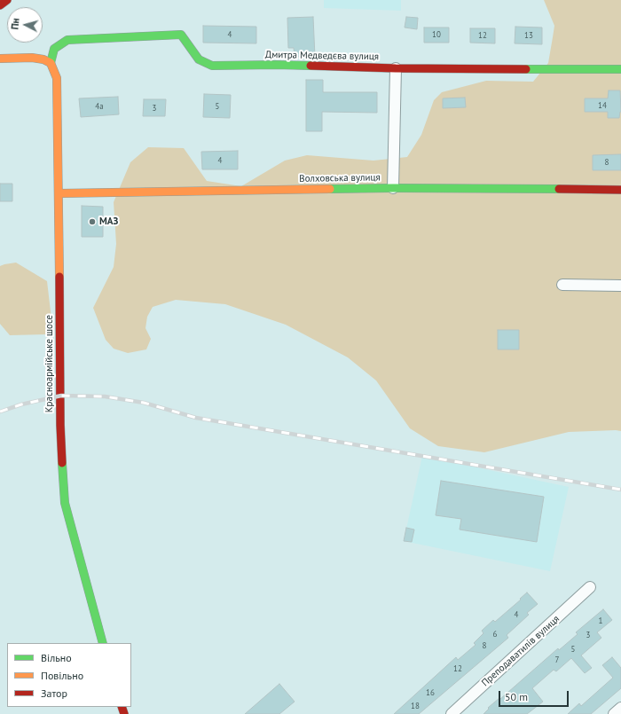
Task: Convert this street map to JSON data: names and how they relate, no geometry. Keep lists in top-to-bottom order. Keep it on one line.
{"streets":{"street":["Дмитра Медведєва вулиця","Волховська вулиця","Красноармійське шосе","Преподаватилів вулиця"]},"crossings":[["Дмитра Медведєва вулиця","Красноармійське шосе"],["Волховська вулиця","Красноармійське шосе"]],"places":["МАЗ"],"house_numbers":["4","10","12","13","14","4а","5","3","4","8","4","1","6","3","8","5","7","12","16","18"],"legend":["Вільно","Повільно","Затор"],"scale_bar":"50 m","north":"left"}
